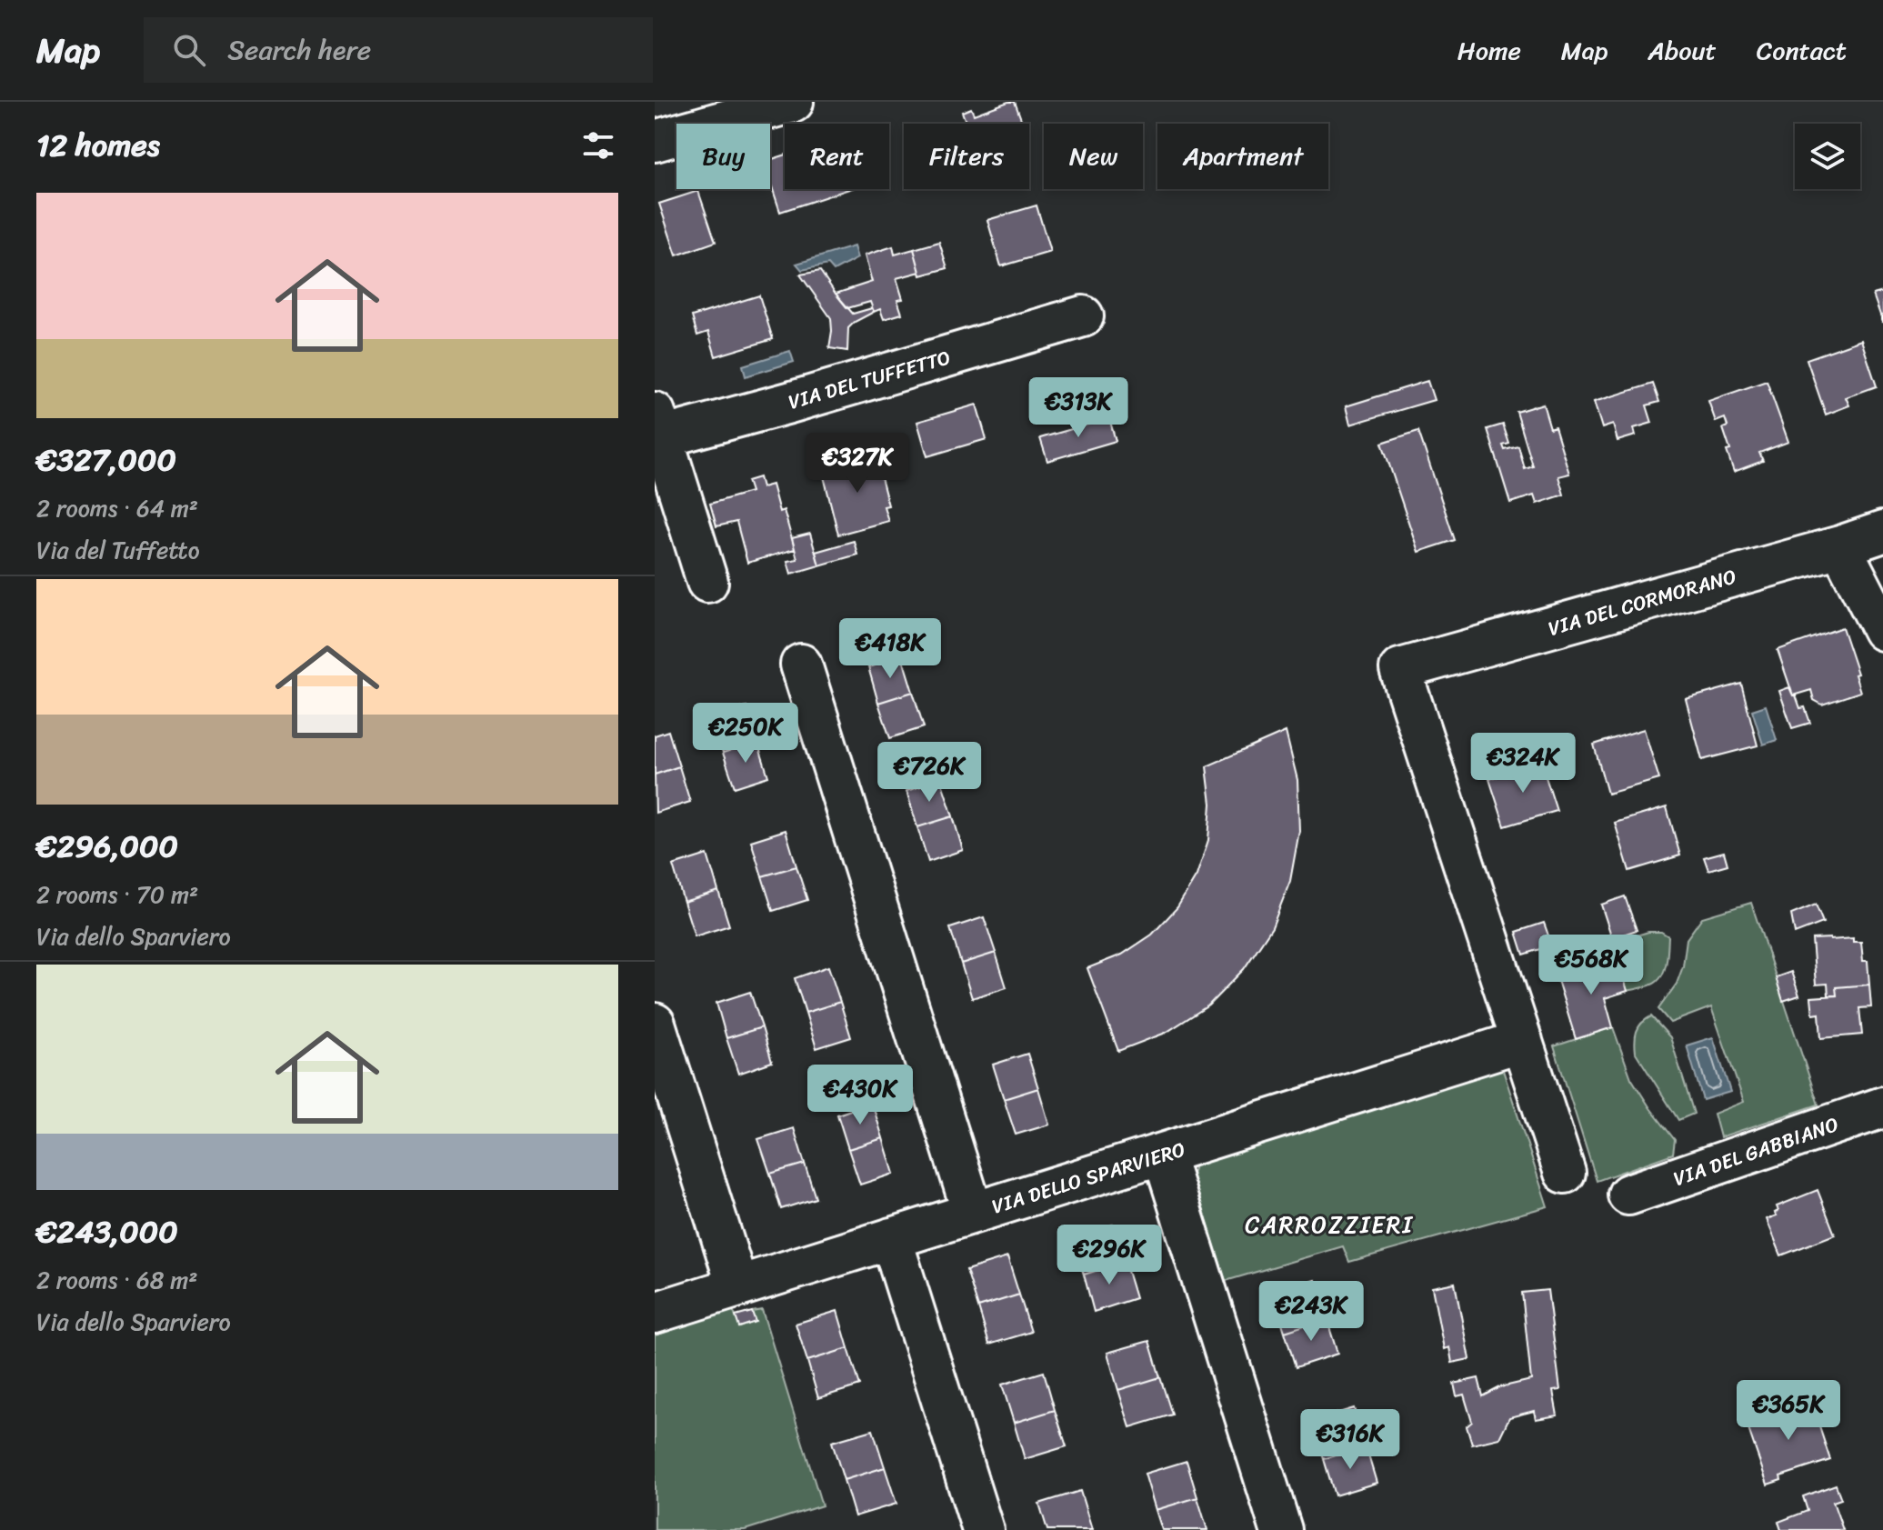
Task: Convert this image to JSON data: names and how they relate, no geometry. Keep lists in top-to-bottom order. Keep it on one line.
{"streets":{"street":["VIA DEL TUFFETTO","VIA DEL CORMORANO","VIA DEL GABBIANO","VIA DELLO SPARVIERO"]},"crossings":[["VIA DEL CORMORANO","VIA DELLO SPARVIERO"]],"districts":["CARROZZIERI"],"page":{"header":"Map","search":"Search here","nav":["Home","Map","About","Contact"],"heading":"12 homes","chip":["Buy","Rent","Filters","New","Apartment"],"list":[{"name":"€327,000","note":"2 rooms · 64 m² · Via del Tuffetto"},{"name":"€296,000","note":"2 rooms · 70 m² · Via dello Sparviero"},{"name":"€243,000","note":"2 rooms · 68 m² · Via dello Sparviero"}],"price":["€313K","€327K","€418K","€250K","€324K","€726K","€568K","€430K","€296K","€243K","€365K","€316K"]}}
